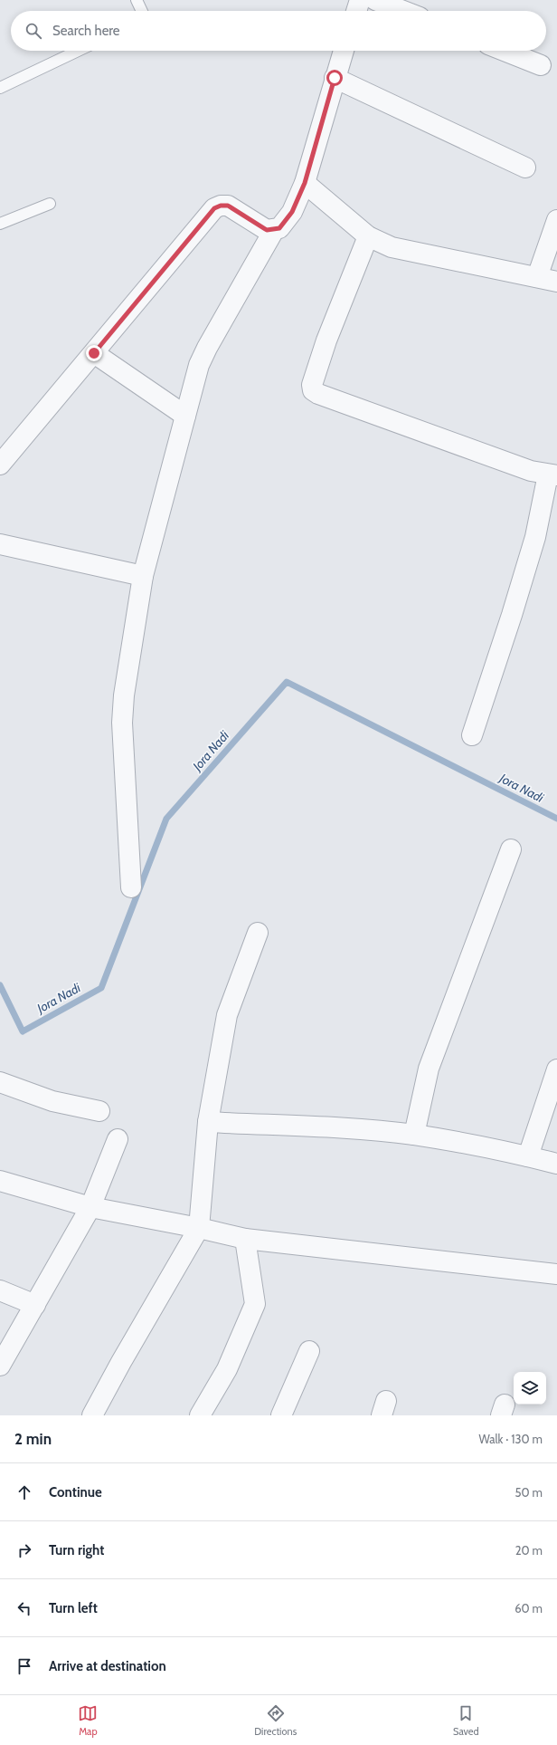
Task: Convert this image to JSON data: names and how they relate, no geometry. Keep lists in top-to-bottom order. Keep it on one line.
{"water":["Jora Nadi"],"page":{"search":"Search here","heading":["2 min","Walk · 130 m"],"list":[["Continue","50 m"],["Turn right","20 m"],["Turn left","60 m"],"Arrive at destination"],"nav":["Map","Directions","Saved"]}}
